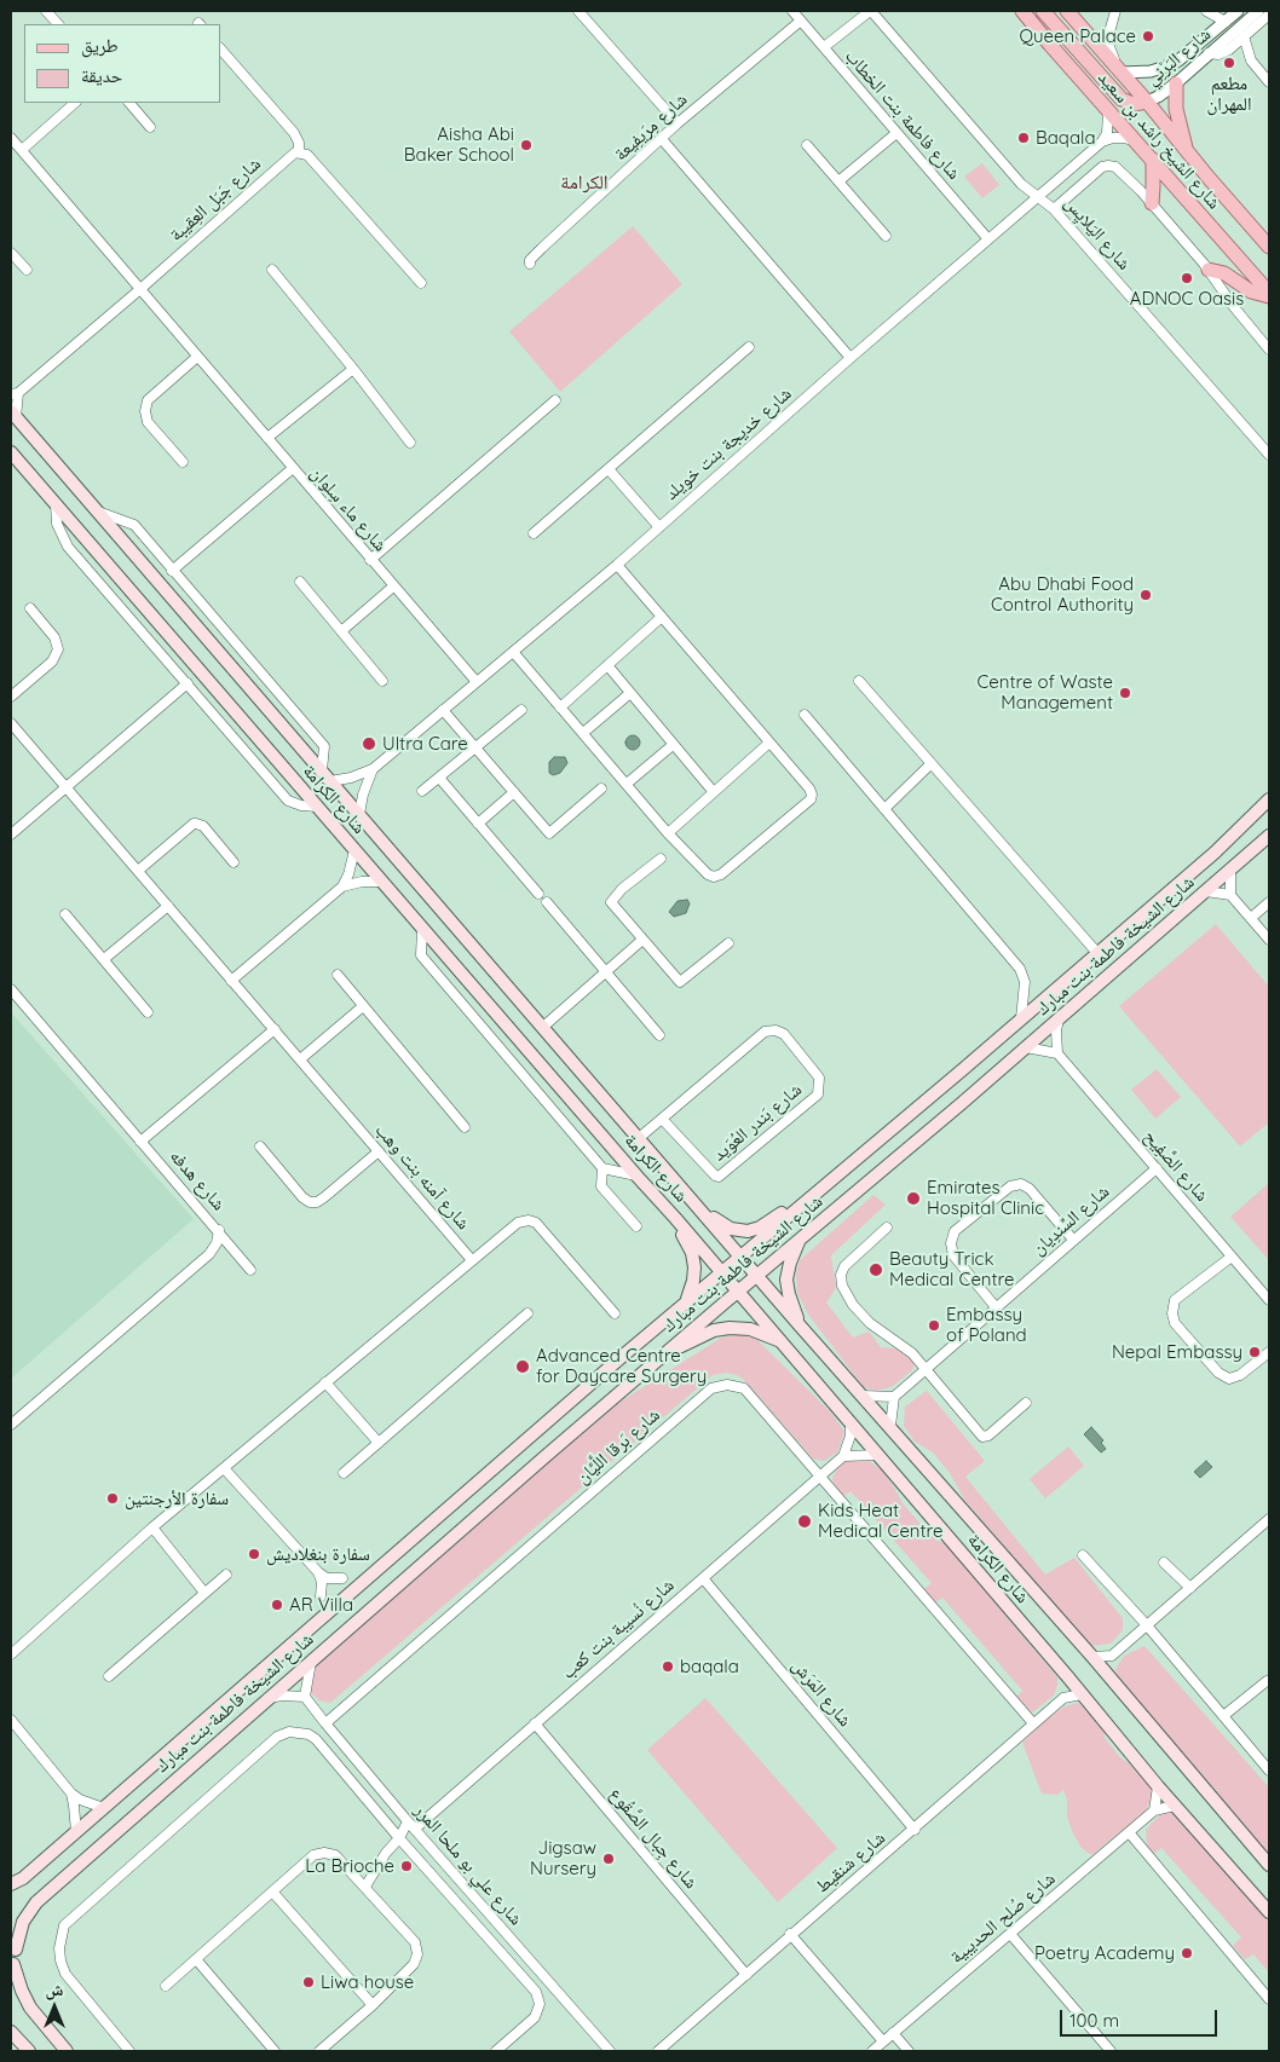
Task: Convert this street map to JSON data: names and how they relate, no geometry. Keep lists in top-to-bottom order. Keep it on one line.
{"streets":{"main road":["شارع الشيخ راشد بن سعيد","شارع الكرامة","شارع الشيخة فاطمة بنت مبارك"],"street":["شارع البَرْنِي","شارع فاطمة بنت الخطاب","شارع مِرَيفِيعة","شارع جَبَل العِقيبة","شارع اليَلايِس","شارع خديجة بنت خويلد","شارع ماء سِلوان","شارع بَندر العُوَيد","شارع الصَّفِيح","شارع آمنه بنت وهب","شارع هدفه","شارع السِّندِيان","شارع بَرقا اللَّيَّان","شارع نُسيبة بنت كعب","شارع المَرَش","شارع جِبال الصَّقُوع","شارع شنقيط","شارع علي بو ملحا المرر","شارع صُلح الحديبية"]},"crossings":[["شارع البَرْنِي","شارع الشيخ راشد بن سعيد"],["شارع فاطمة بنت الخطاب","شارع مِرَيفِيعة"],["شارع فاطمة بنت الخطاب","شارع خديجة بنت خويلد"],["شارع جَبَل العِقيبة","شارع ماء سِلوان"],["شارع جَبَل العِقيبة","شارع الكرامة"],["شارع اليَلايِس","شارع خديجة بنت خويلد"],["شارع خديجة بنت خويلد","شارع ماء سِلوان"],["شارع خديجة بنت خويلد","شارع الكرامة"],["شارع الكرامة","شارع الشيخة فاطمة بنت مبارك"],["شارع الكرامة","شارع بَندر العُوَيد"],["شارع الكرامة","شارع شنقيط"],["شارع الكرامة","شارع صُلح الحديبية"],["شارع الصَّفِيح","شارع السِّندِيان"],["شارع بَرقا اللَّيَّان","شارع نُسيبة بنت كعب"],["شارع بَرقا اللَّيَّان","شارع شنقيط"],["شارع بَرقا اللَّيَّان","شارع علي بو ملحا المرر"],["شارع نُسيبة بنت كعب","شارع المَرَش"],["شارع نُسيبة بنت كعب","شارع جِبال الصَّقُوع"],["شارع نُسيبة بنت كعب","شارع علي بو ملحا المرر"],["شارع المَرَش","شارع شنقيط"],["شارع جِبال الصَّقُوع","شارع شنقيط"]],"districts":["الكرامة"],"places":["Queen Palace","مطعم المهران","Baqala","Aisha Abi Baker School","ADNOC Oasis","Abu Dhabi Food Control Authority","Centre of Waste Management","Ultra Care","Emirates Hospital Clinic","Beauty Trick Medical Centre","Embassy of Poland","Nepal Embassy","Advanced Centre for Daycare Surgery","سفارة الأرجنتين","Kids Heat Medical Centre","سفارة بنغلاديش","AR Villa","baqala","Jigsaw Nursery","La Brioche","Poetry Academy","Liwa house"],"legend":["طريق","حديقة"],"scale_bar":"100 m","north":"top"}
